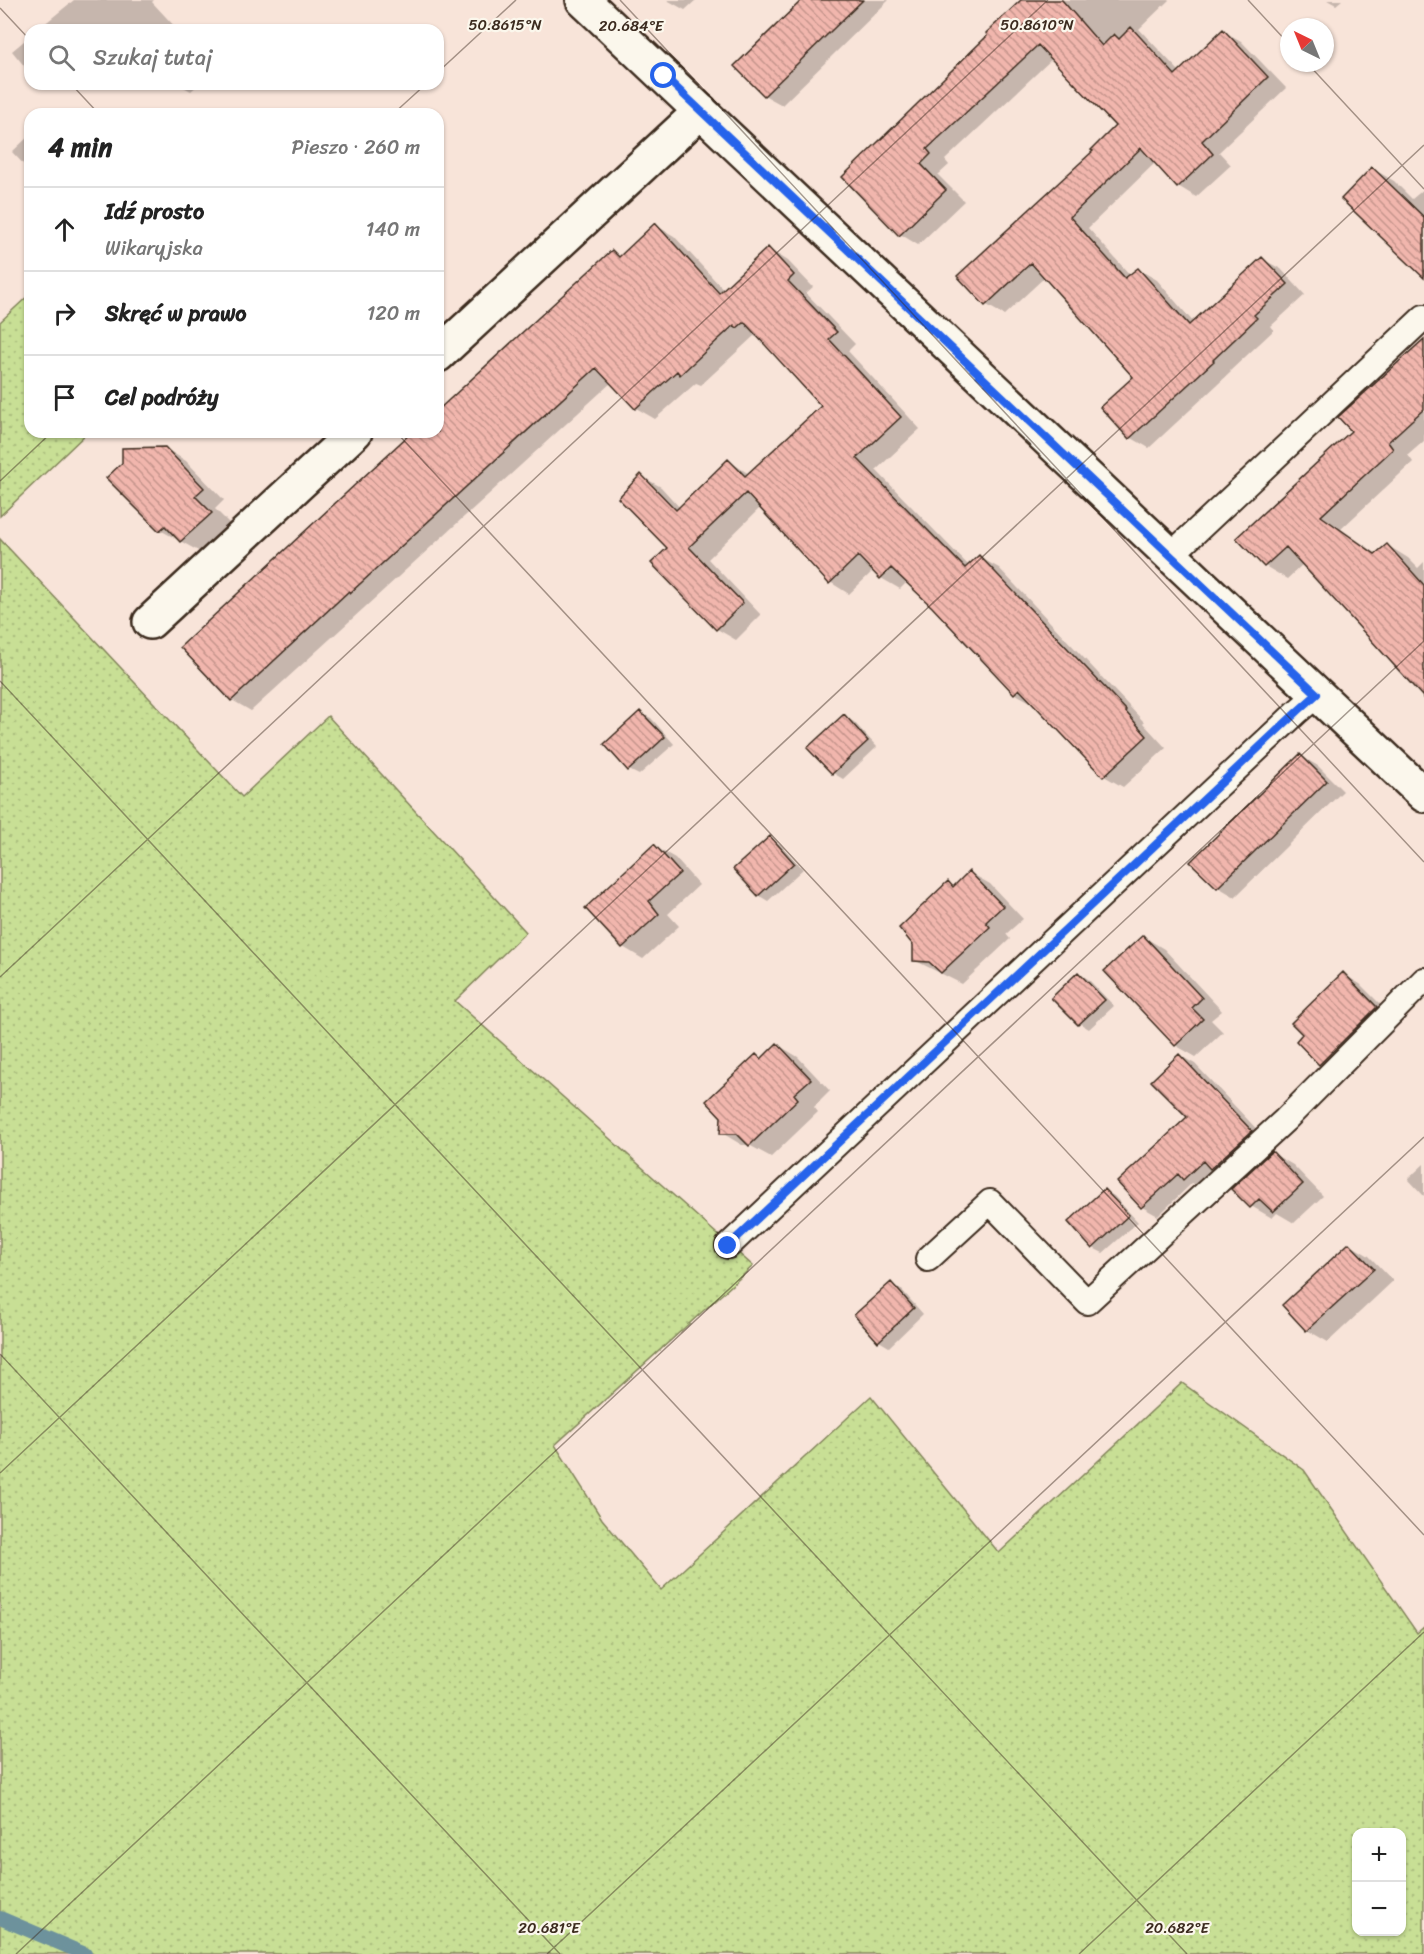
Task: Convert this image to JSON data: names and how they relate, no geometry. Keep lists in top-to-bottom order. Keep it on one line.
{"north":"top left","page":{"search":"Szukaj tutaj","heading":["4 min","Pieszo · 260 m"],"list":[["Idź prosto","Wikaryjska","140 m"],["Skręć w prawo","120 m"],"Cel podróży"],"map_buttons":["+","−"]},"coordinates":["50.8615°N","50.8610°N","20.684°E","20.681°E","20.682°E"]}
